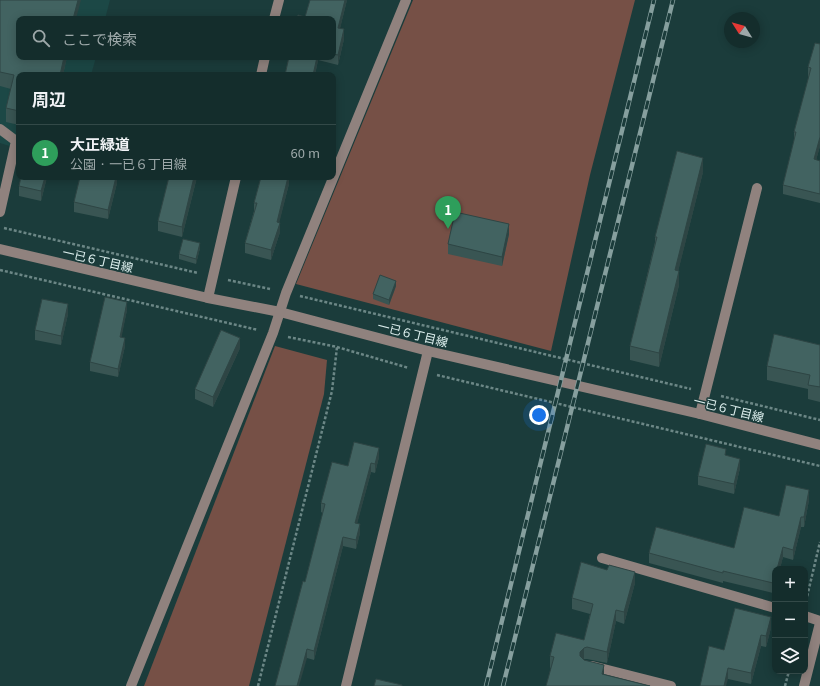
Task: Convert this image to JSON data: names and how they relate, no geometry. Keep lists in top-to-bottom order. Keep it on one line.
{"streets":{"street":["一已６丁目線"]},"north":"top left","page":{"search":"ここで検索","heading":"周辺","list":[{"mark":"1","name":"大正緑道","note":"公園 · 一已６丁目線","value":"60 m"}],"pins":"1","map_buttons":["+","−"]}}
